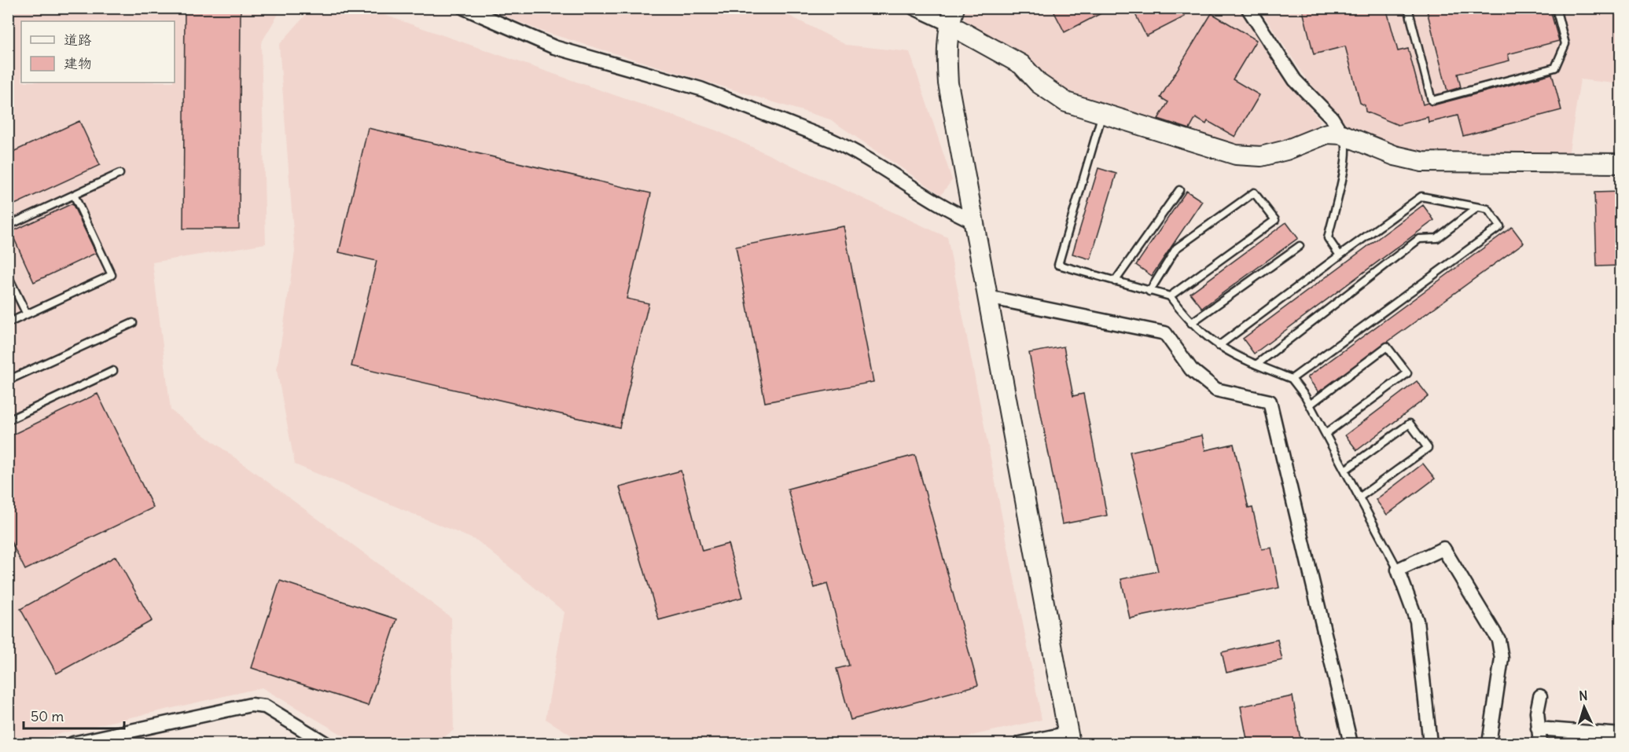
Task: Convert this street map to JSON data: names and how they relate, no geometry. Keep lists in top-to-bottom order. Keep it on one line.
{"legend":["道路","建物"],"scale_bar":"50 m","north":"top"}
